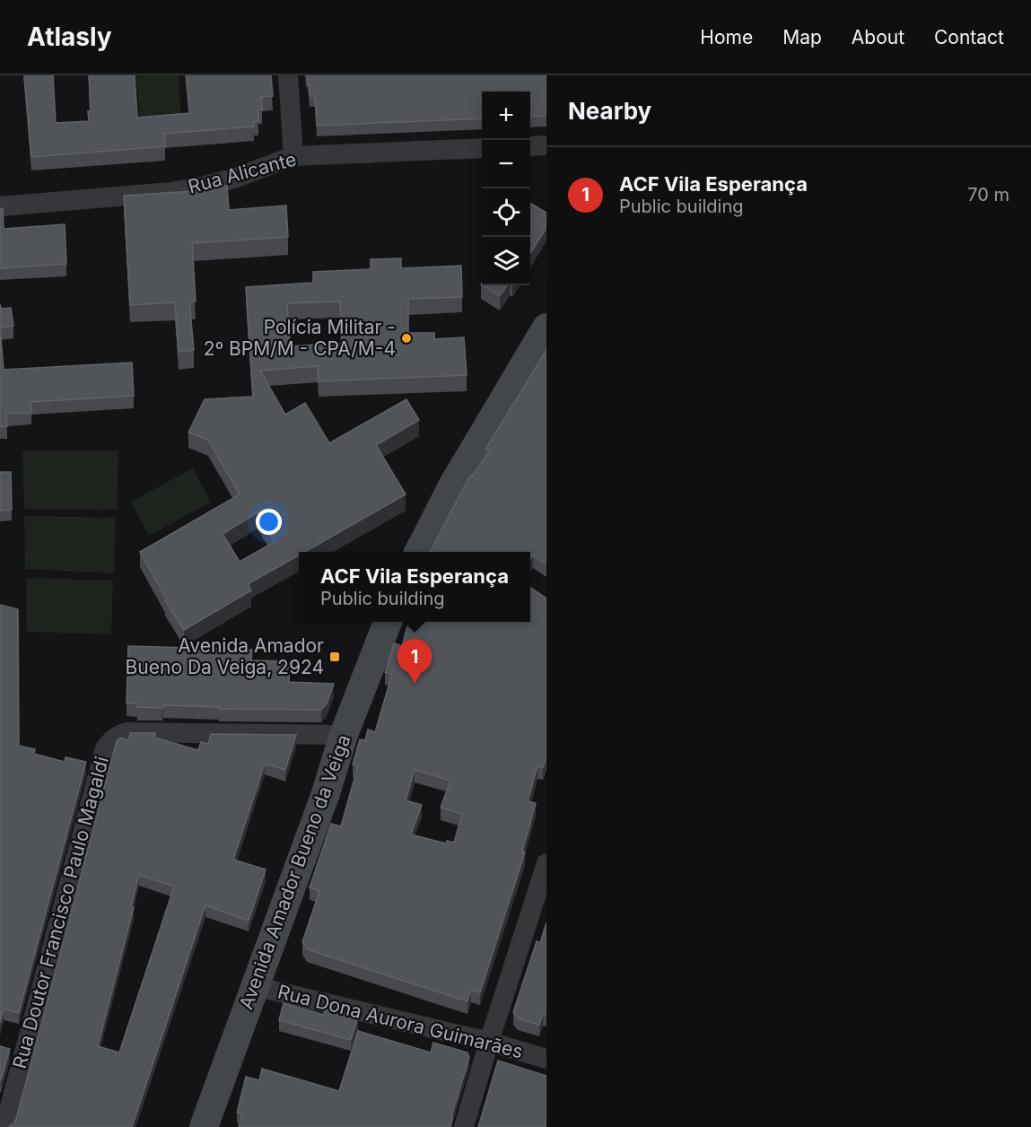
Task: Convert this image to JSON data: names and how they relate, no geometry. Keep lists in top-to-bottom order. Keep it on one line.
{"streets":{"main road":["Avenida Amador Bueno da Veiga"],"street":["Rua Alicante","Rua Doutor Francisco Paulo Magaldi","Rua Dona Aurora Guimarães"]},"crossings":[["Avenida Amador Bueno da Veiga","Rua Doutor Francisco Paulo Magaldi"],["Avenida Amador Bueno da Veiga","Rua Dona Aurora Guimarães"]],"places":{"other":["Polícia Militar - 2º BPM/M - CPA/M-4"],"transit":["Avenida Amador Bueno Da Veiga, 2924"]},"page":{"header":"Atlasly","nav":["Home","Map","About","Contact"],"heading":"Nearby","map_buttons":["+","−"],"list":[{"mark":"1","name":"ACF Vila Esperança","note":"Public building","value":"70 m"}],"popup":["ACF Vila Esperança","Public building"],"pins":"1"}}
